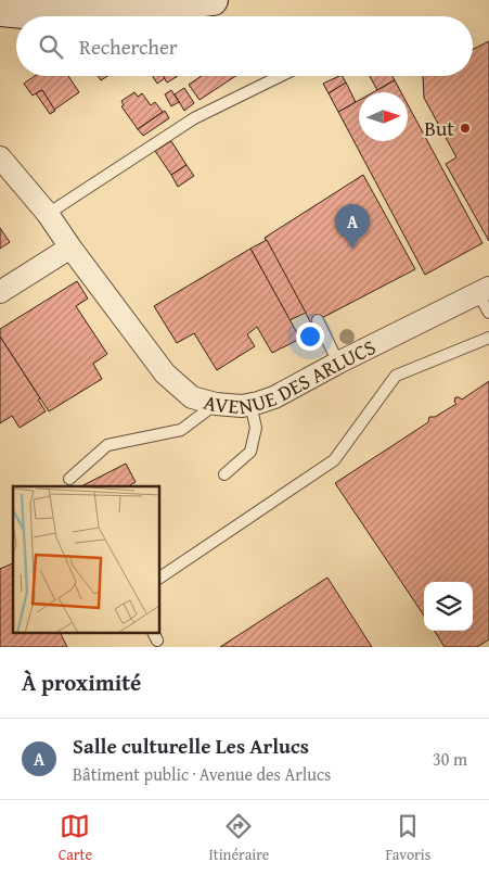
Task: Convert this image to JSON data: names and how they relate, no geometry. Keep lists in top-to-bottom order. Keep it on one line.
{"streets":{"street":["AVENUE DES ARLUCS"]},"places":["But"],"north":"right","page":{"search":"Rechercher","pins":"A","heading":"À proximité","list":[{"mark":"A","name":"Salle culturelle Les Arlucs","note":"Bâtiment public · Avenue des Arlucs","value":"30 m"}],"nav":["Carte","Itinéraire","Favoris"]}}
